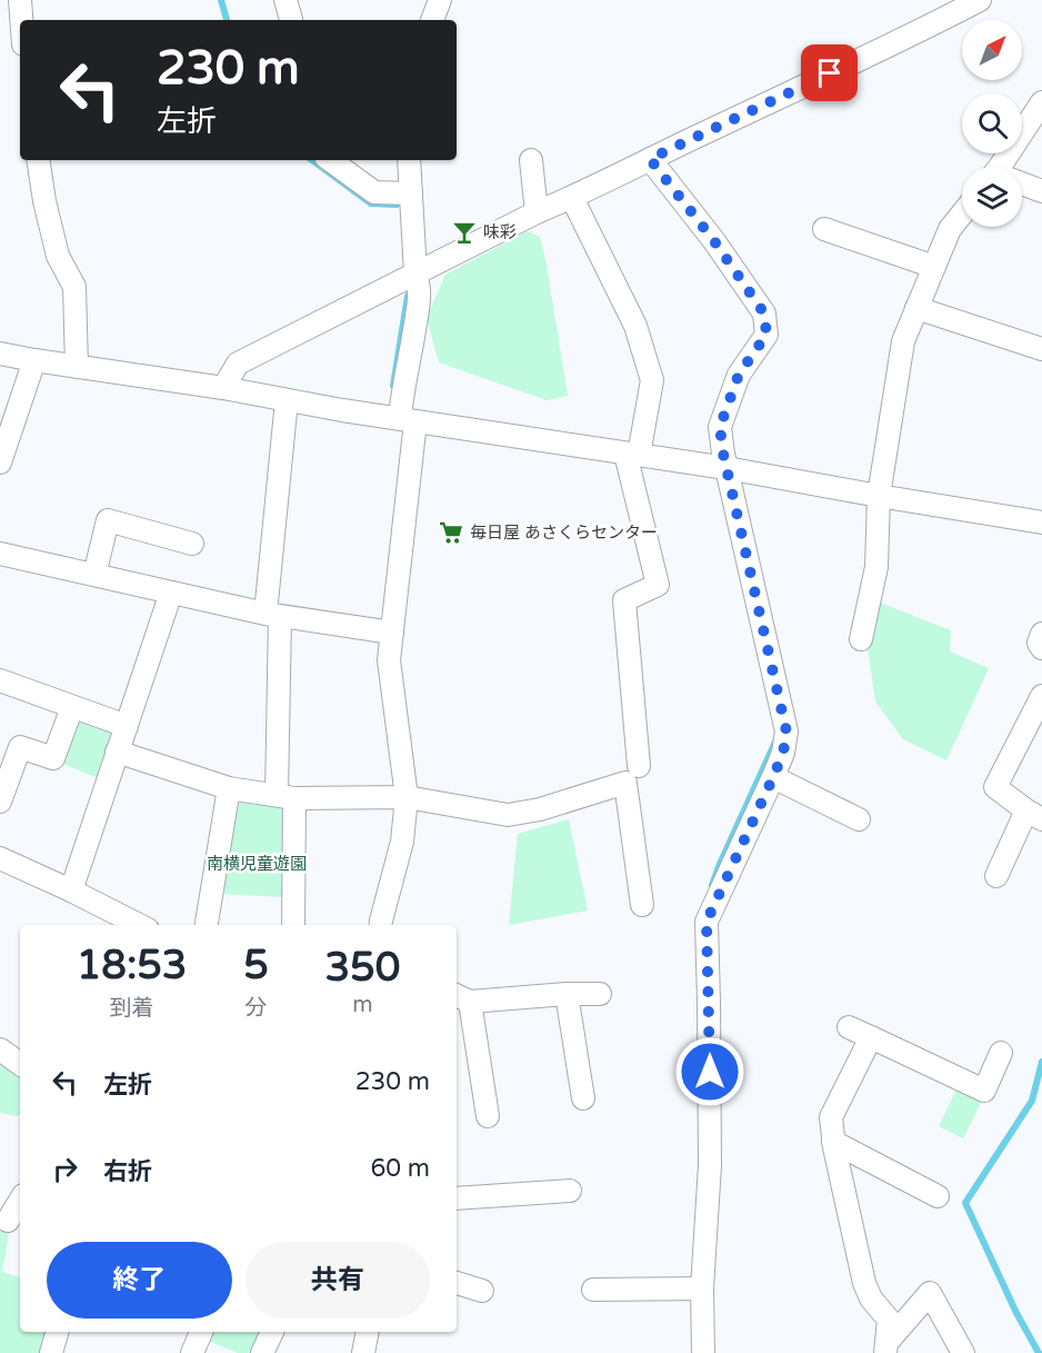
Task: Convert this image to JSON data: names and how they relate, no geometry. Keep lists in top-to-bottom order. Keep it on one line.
{"parks":["南横児童遊園"],"places":{"bar":["味彩"],"supermarket":["毎日屋 あさくらセンター"]},"north":"top right","page":{"turn":["230 m","左折"],"eta":["18:53","到着","5","分","350","m"],"list":[{"name":"左折","value":"230 m"},{"name":"右折","value":"60 m"}],"buttons":["終了","共有"]}}
